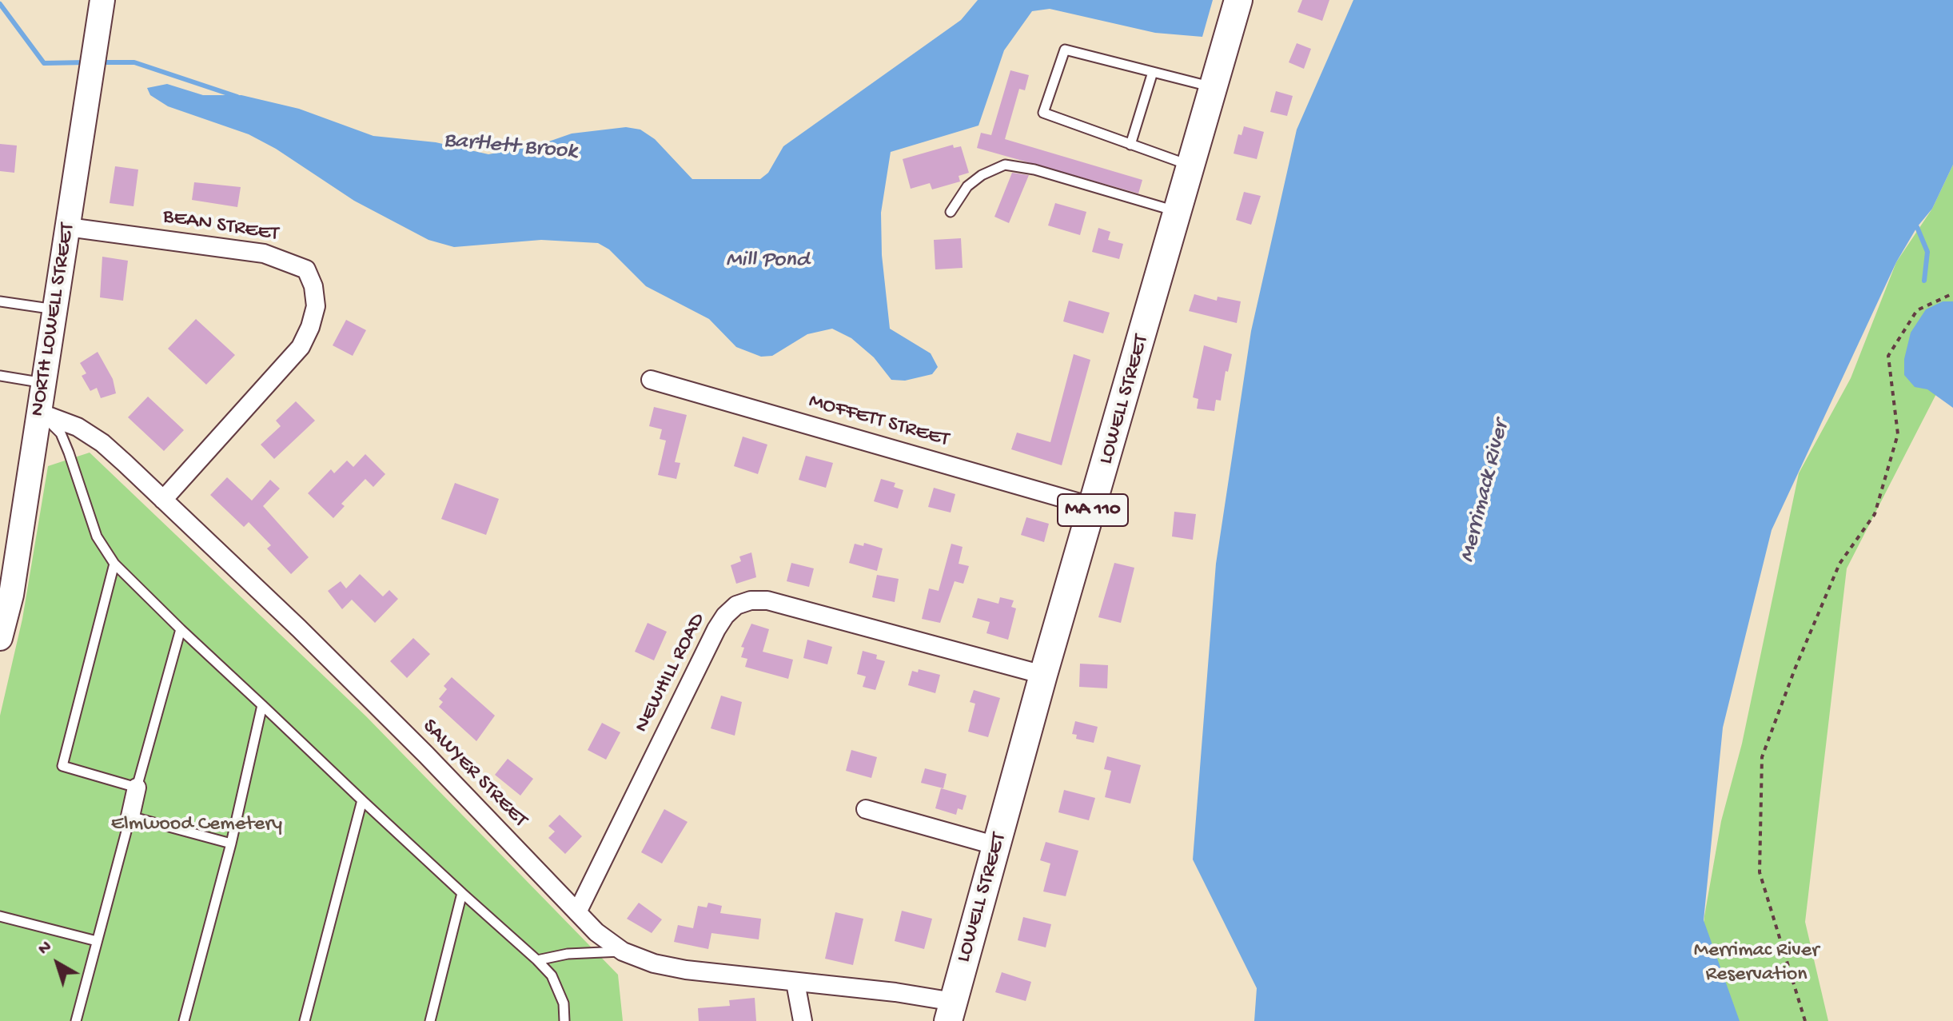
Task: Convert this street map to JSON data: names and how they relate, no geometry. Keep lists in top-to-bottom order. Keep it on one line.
{"streets":{"main road":["NORTH LOWELL STREET","LOWELL STREET","MA 110"],"street":["BEAN STREET","MOFFETT STREET","NEWHILL ROAD","SAWYER STREET"]},"crossings":[["BEAN STREET","NORTH LOWELL STREET"],["BEAN STREET","SAWYER STREET"],["NORTH LOWELL STREET","SAWYER STREET"],["LOWELL STREET","MOFFETT STREET"],["LOWELL STREET","NEWHILL ROAD"],["LOWELL STREET","SAWYER STREET"],["NEWHILL ROAD","SAWYER STREET"]],"water":["Bartlett Brook","Mill Pond","Merrimack River"],"parks":["Elmwood Cemetery","Merrimac River Reservation"],"north":"top left"}
